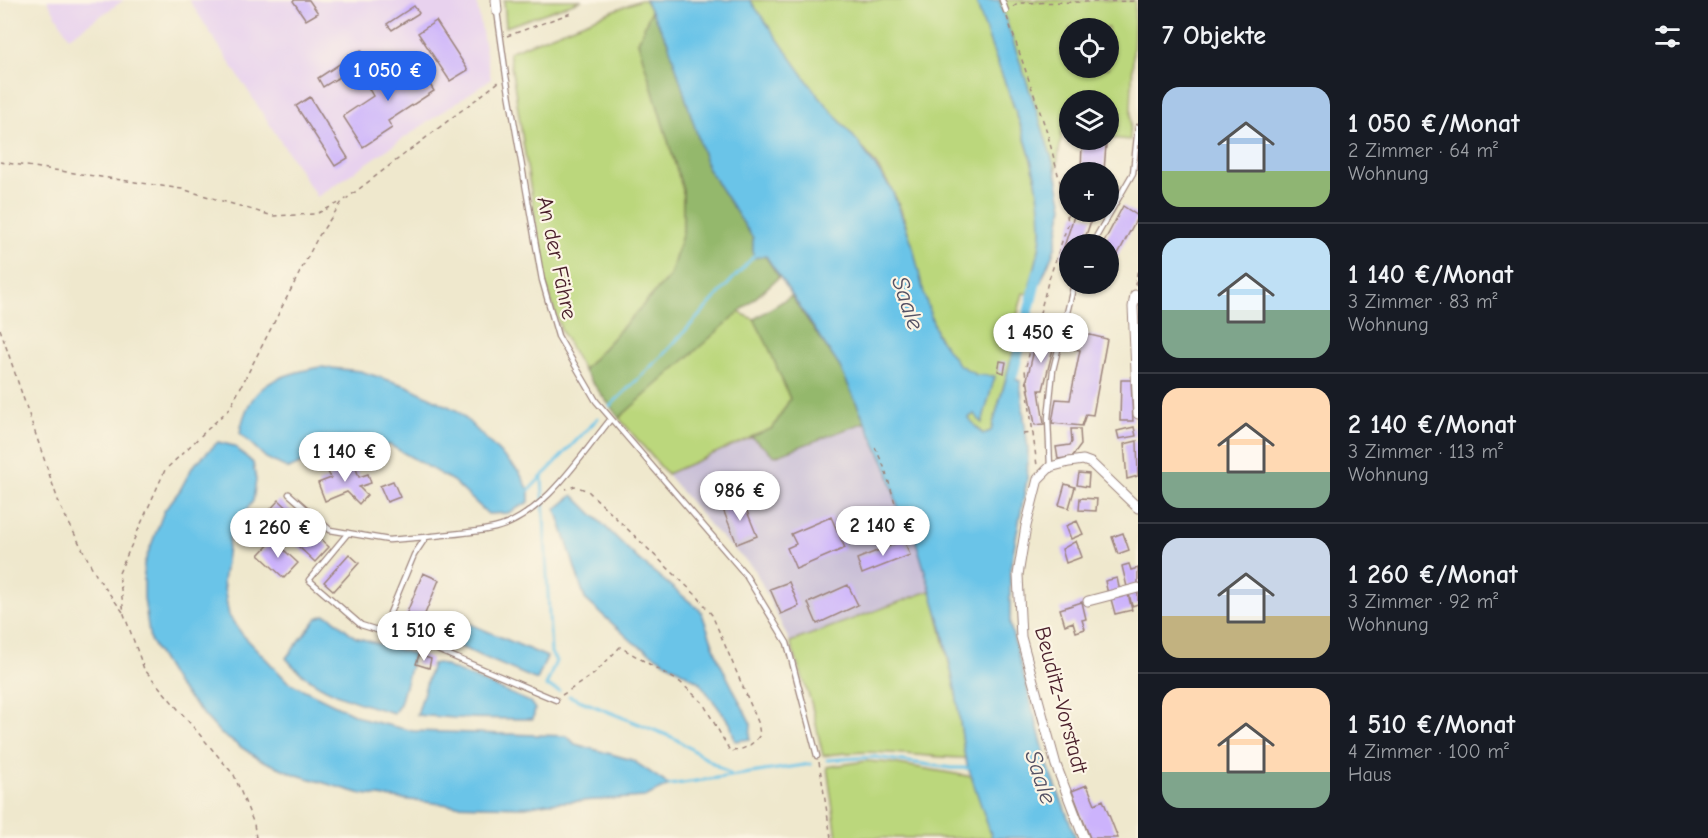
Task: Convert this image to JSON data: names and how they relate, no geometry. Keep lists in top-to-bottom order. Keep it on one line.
{"streets":{"street":["Beuditz-Vorstadt"],"lane":["An der Fähre"]},"water":["Saale"],"page":{"heading":"7 Objekte","map_buttons":["+","−"],"price":["1 050 €","1 450 €","1 140 €","986 €","2 140 €","1 260 €","1 510 €"],"list":[{"name":"1 050 €/Monat","note":"2 Zimmer · 64 m² · Wohnung"},{"name":"1 140 €/Monat","note":"3 Zimmer · 83 m² · Wohnung"},{"name":"2 140 €/Monat","note":"3 Zimmer · 113 m² · Wohnung"},{"name":"1 260 €/Monat","note":"3 Zimmer · 92 m² · Wohnung"},{"name":"1 510 €/Monat","note":"4 Zimmer · 100 m² · Haus"}]}}
